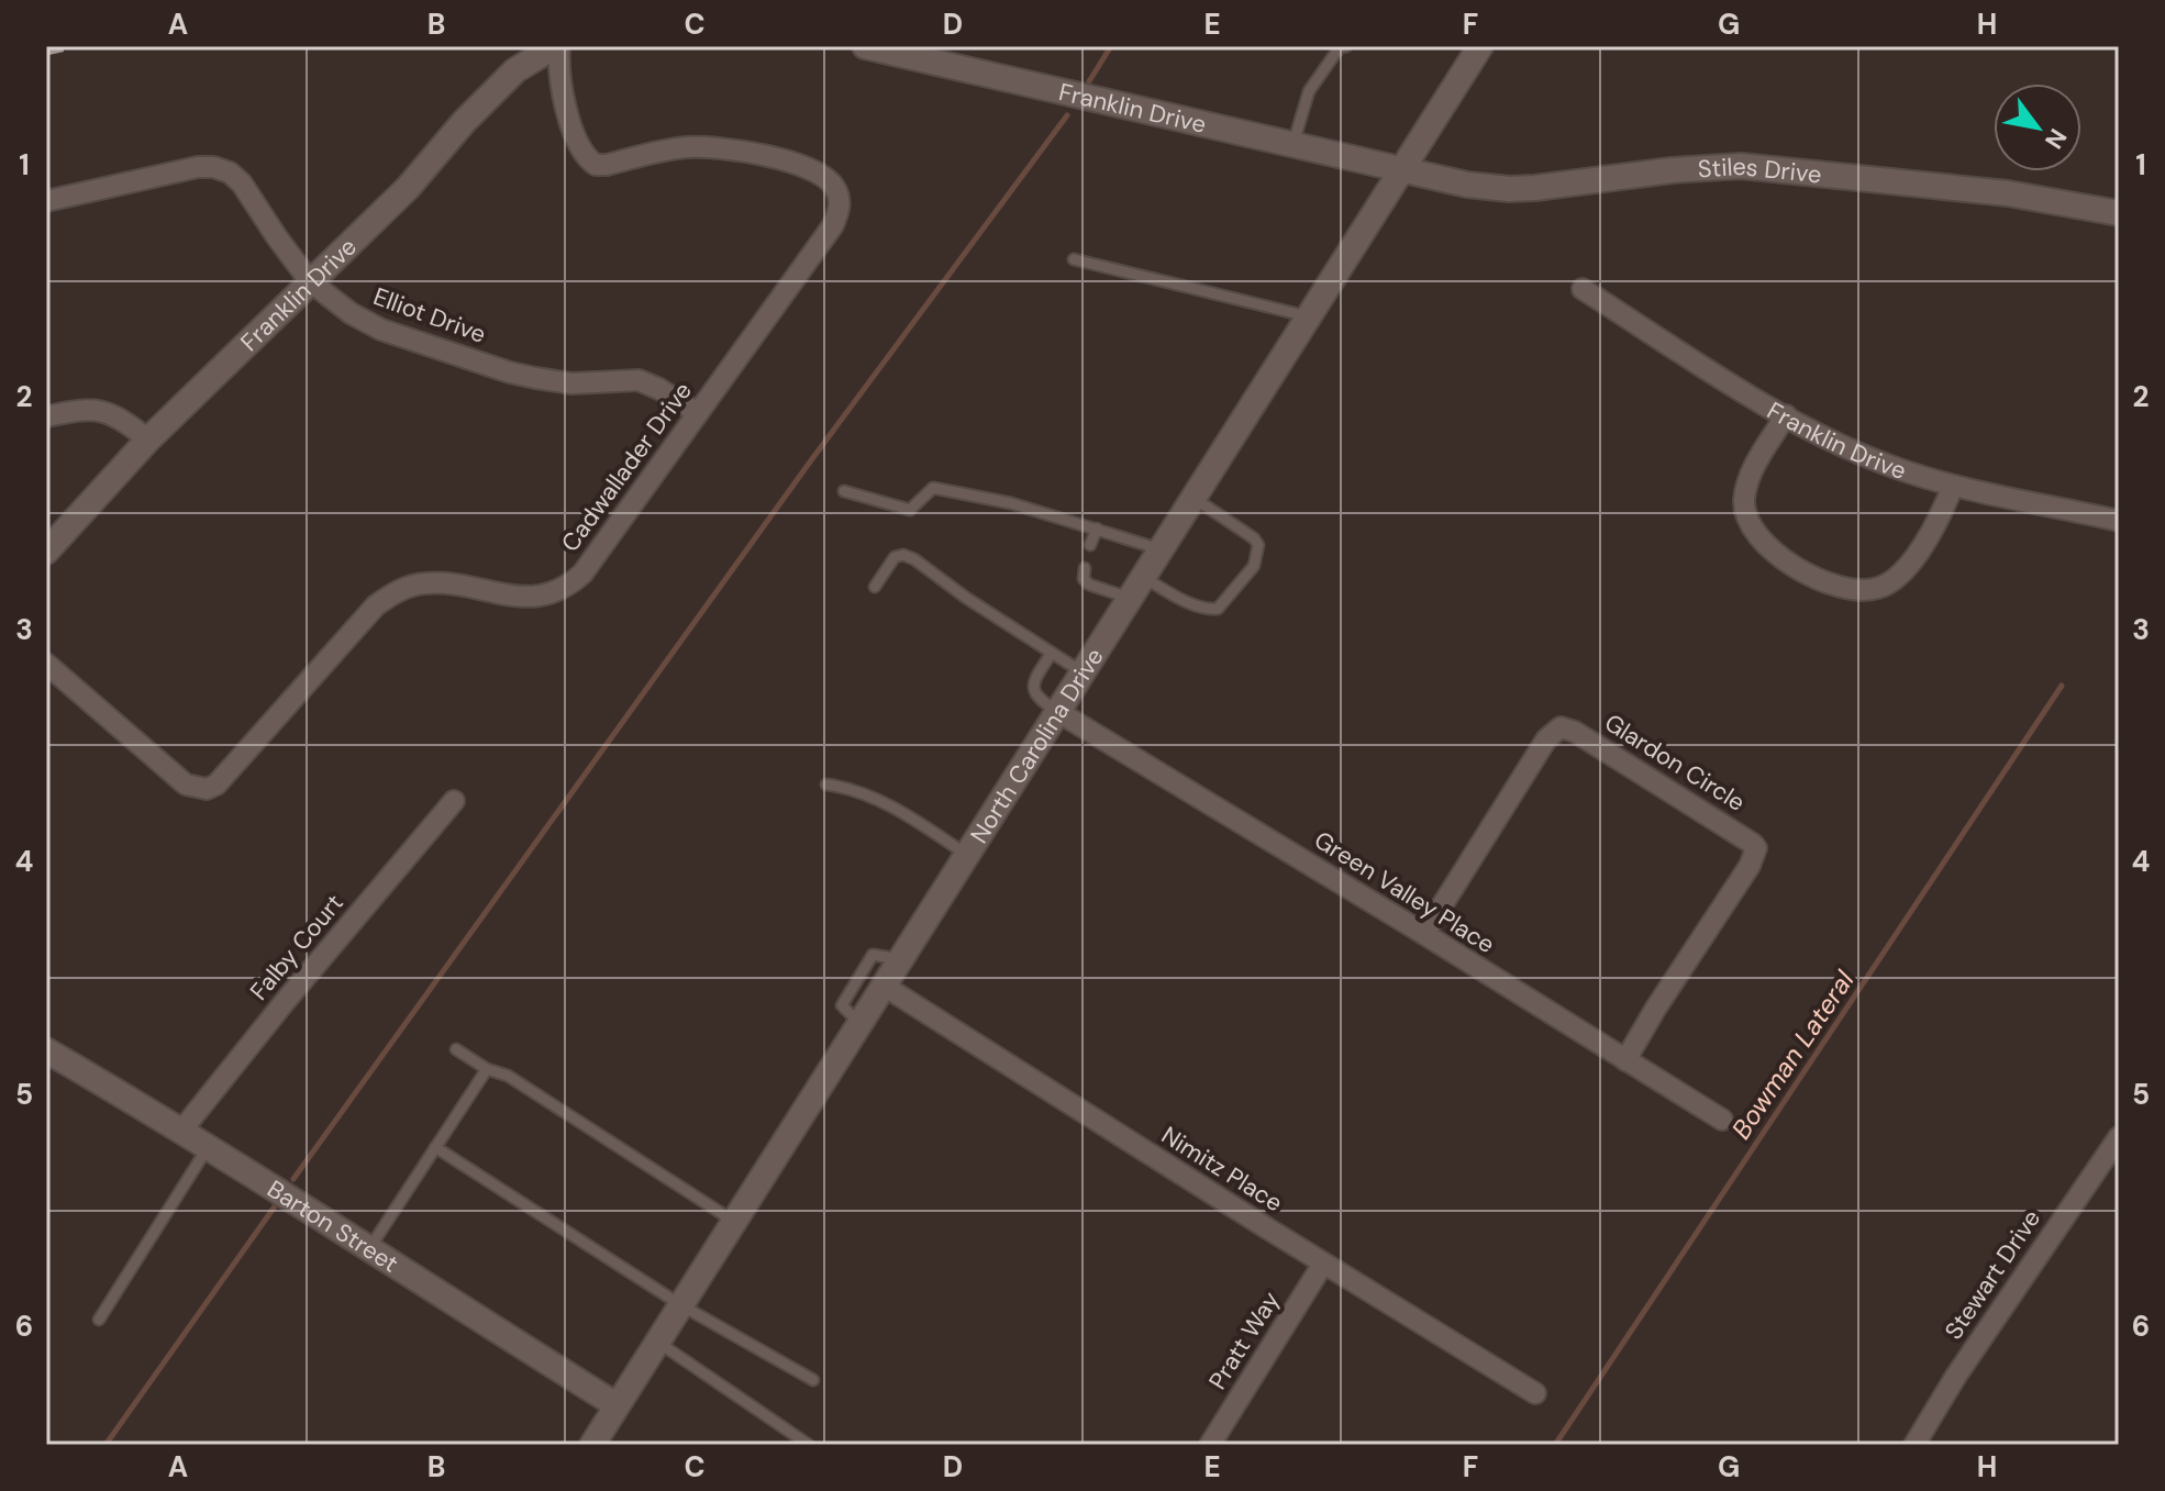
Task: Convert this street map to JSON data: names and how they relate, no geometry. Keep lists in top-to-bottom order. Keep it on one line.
{"streets":{"street":["Franklin Drive","Stiles Drive","Elliot Drive","Cadwallader Drive","North Carolina Drive","Glardon Circle","Green Valley Place","Falby Court","Nimitz Place","Barton Street","Stewart Drive","Pratt Way"]},"crossings":[["Franklin Drive","Stiles Drive"],["Franklin Drive","Elliot Drive"],["Franklin Drive","Cadwallader Drive"],["Franklin Drive","North Carolina Drive"],["Stiles Drive","North Carolina Drive"],["Elliot Drive","Cadwallader Drive"],["North Carolina Drive","Green Valley Place"],["North Carolina Drive","Nimitz Place"],["North Carolina Drive","Barton Street"],["Glardon Circle","Green Valley Place"],["Falby Court","Barton Street"],["Nimitz Place","Pratt Way"]],"water":["Bowman Lateral"],"north":"bottom right","grid":{"columns":["A","B","C","D","E","F","G","H"],"rows":["1","2","3","4","5","6"]}}
